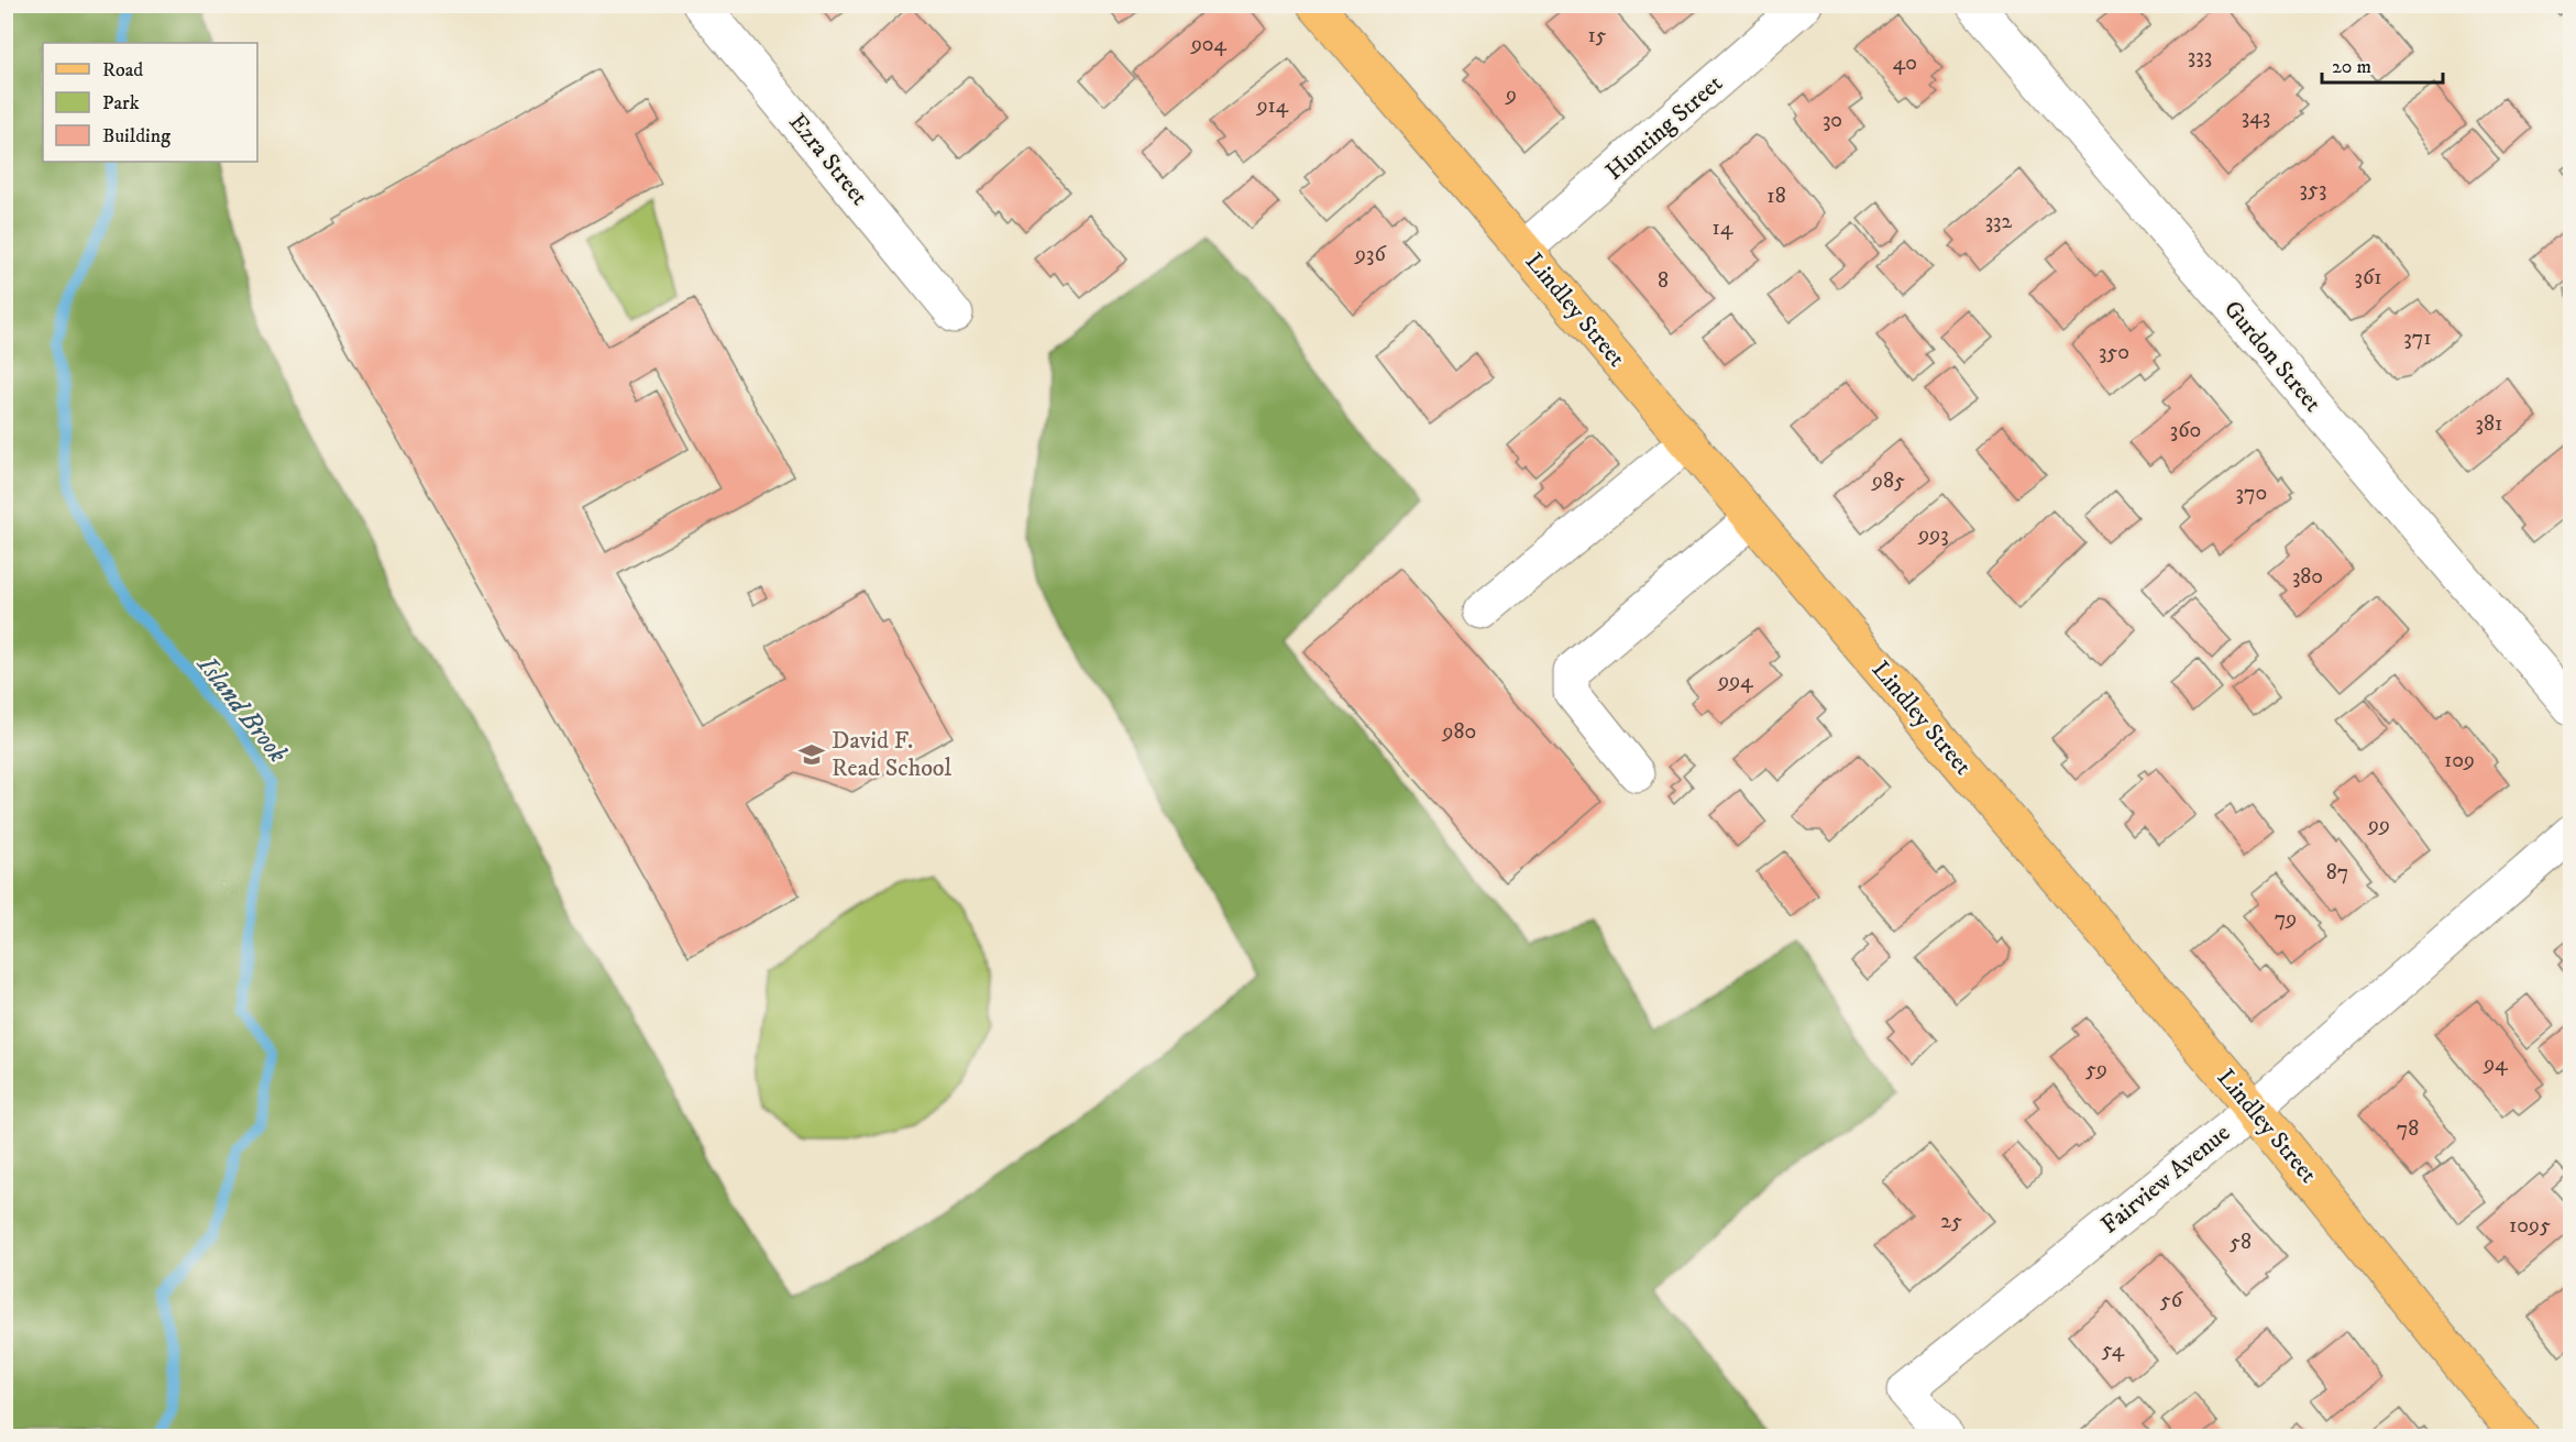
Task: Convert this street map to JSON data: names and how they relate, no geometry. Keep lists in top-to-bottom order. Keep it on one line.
{"streets":{"main road":["Lindley Street"],"street":["Hunting Street","Ezra Street","Gurdon Street","Fairview Avenue"]},"crossings":[["Hunting Street","Lindley Street"],["Lindley Street","Fairview Avenue"]],"water":["Island Brook"],"places":{"school or university":["David F. Read School"]},"house_numbers":["15","904","333","40","9","914","343","30","353","18","332","14","936","361","8","371","350","381","360","985","370","993","380","994","980","109","99","87","79","94","59","78","25","1095","58","56","54"],"legend":["Road","Park","Building"],"scale_bar":"20 m"}
